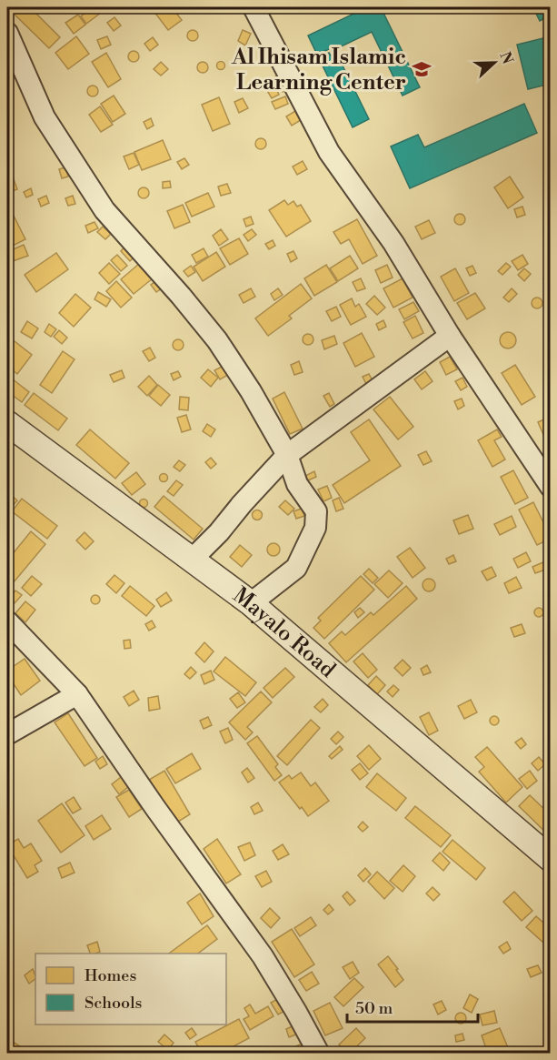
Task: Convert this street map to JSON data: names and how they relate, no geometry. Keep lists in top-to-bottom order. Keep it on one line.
{"streets":{"street":["Mayalo Road"]},"places":{"school or university":["Al Ihisam Islamic Learning Center"]},"legend":["Homes","Schools"],"scale_bar":"50 m","north":"right"}
